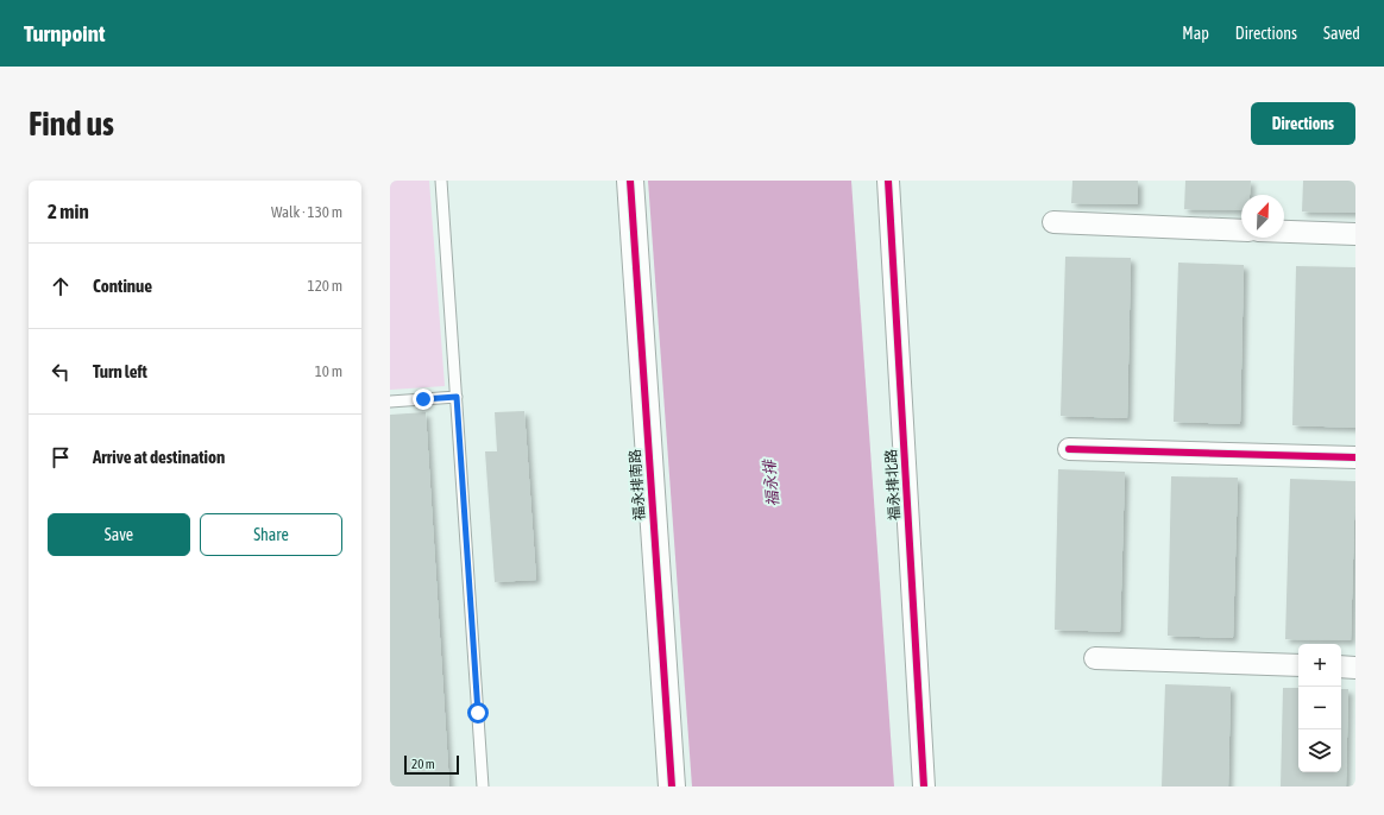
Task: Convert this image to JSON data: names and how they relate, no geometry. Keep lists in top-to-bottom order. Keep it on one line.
{"streets":{"street":["福永排南路","福永排北路"]},"water":["福永排"],"scale_bar":"20 m","north":"top right","page":{"header":"Turnpoint","nav":["Map","Directions","Saved"],"buttons":["Directions",["Save","Share"]],"title":"Find us","heading":["2 min","Walk · 130 m"],"list":[["Continue","120 m"],["Turn left","10 m"],"Arrive at destination"],"map_buttons":["+","−"],"scale":"20 m"}}
